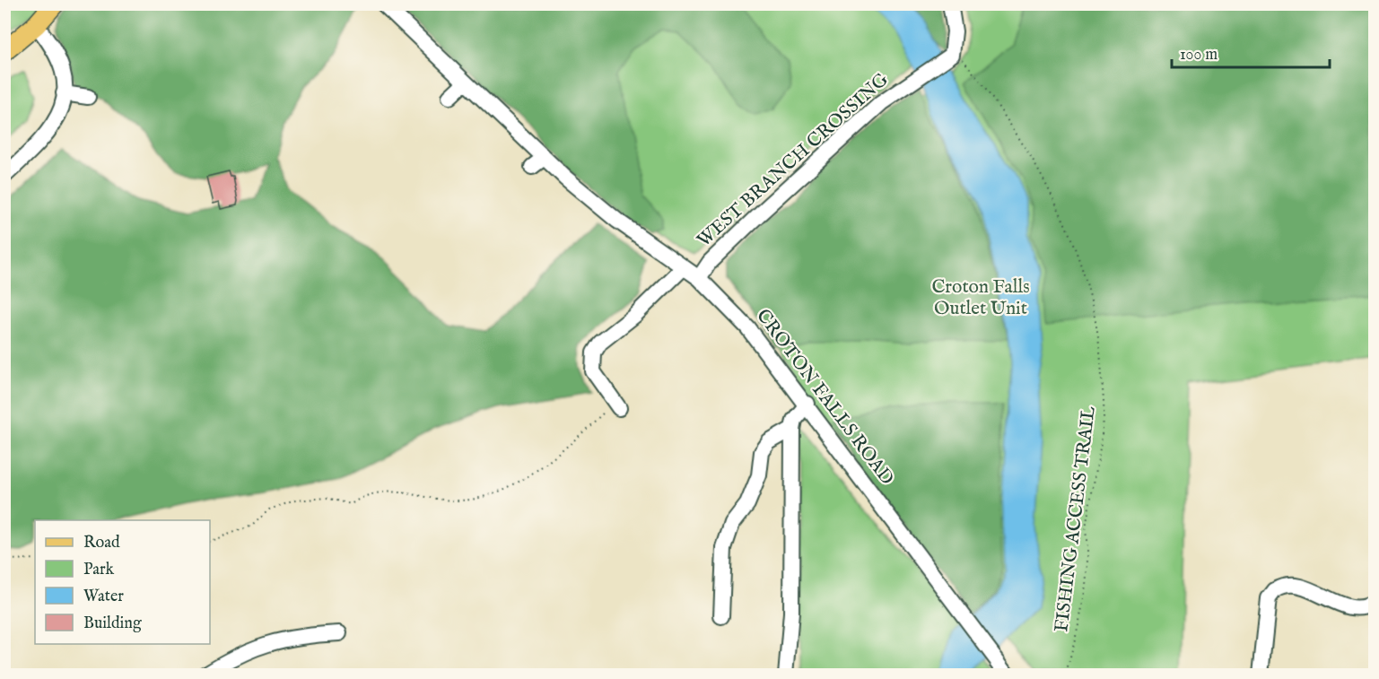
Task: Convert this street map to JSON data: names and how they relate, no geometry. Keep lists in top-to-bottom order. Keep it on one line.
{"streets":{"street":["WEST BRANCH CROSSING","CROTON FALLS ROAD"],"path":["FISHING ACCESS TRAIL"]},"crossings":[["WEST BRANCH CROSSING","CROTON FALLS ROAD"],["WEST BRANCH CROSSING","FISHING ACCESS TRAIL"]],"parks":["Croton Falls Outlet Unit"],"legend":["Road","Park","Water","Building"],"scale_bar":"100 m"}
